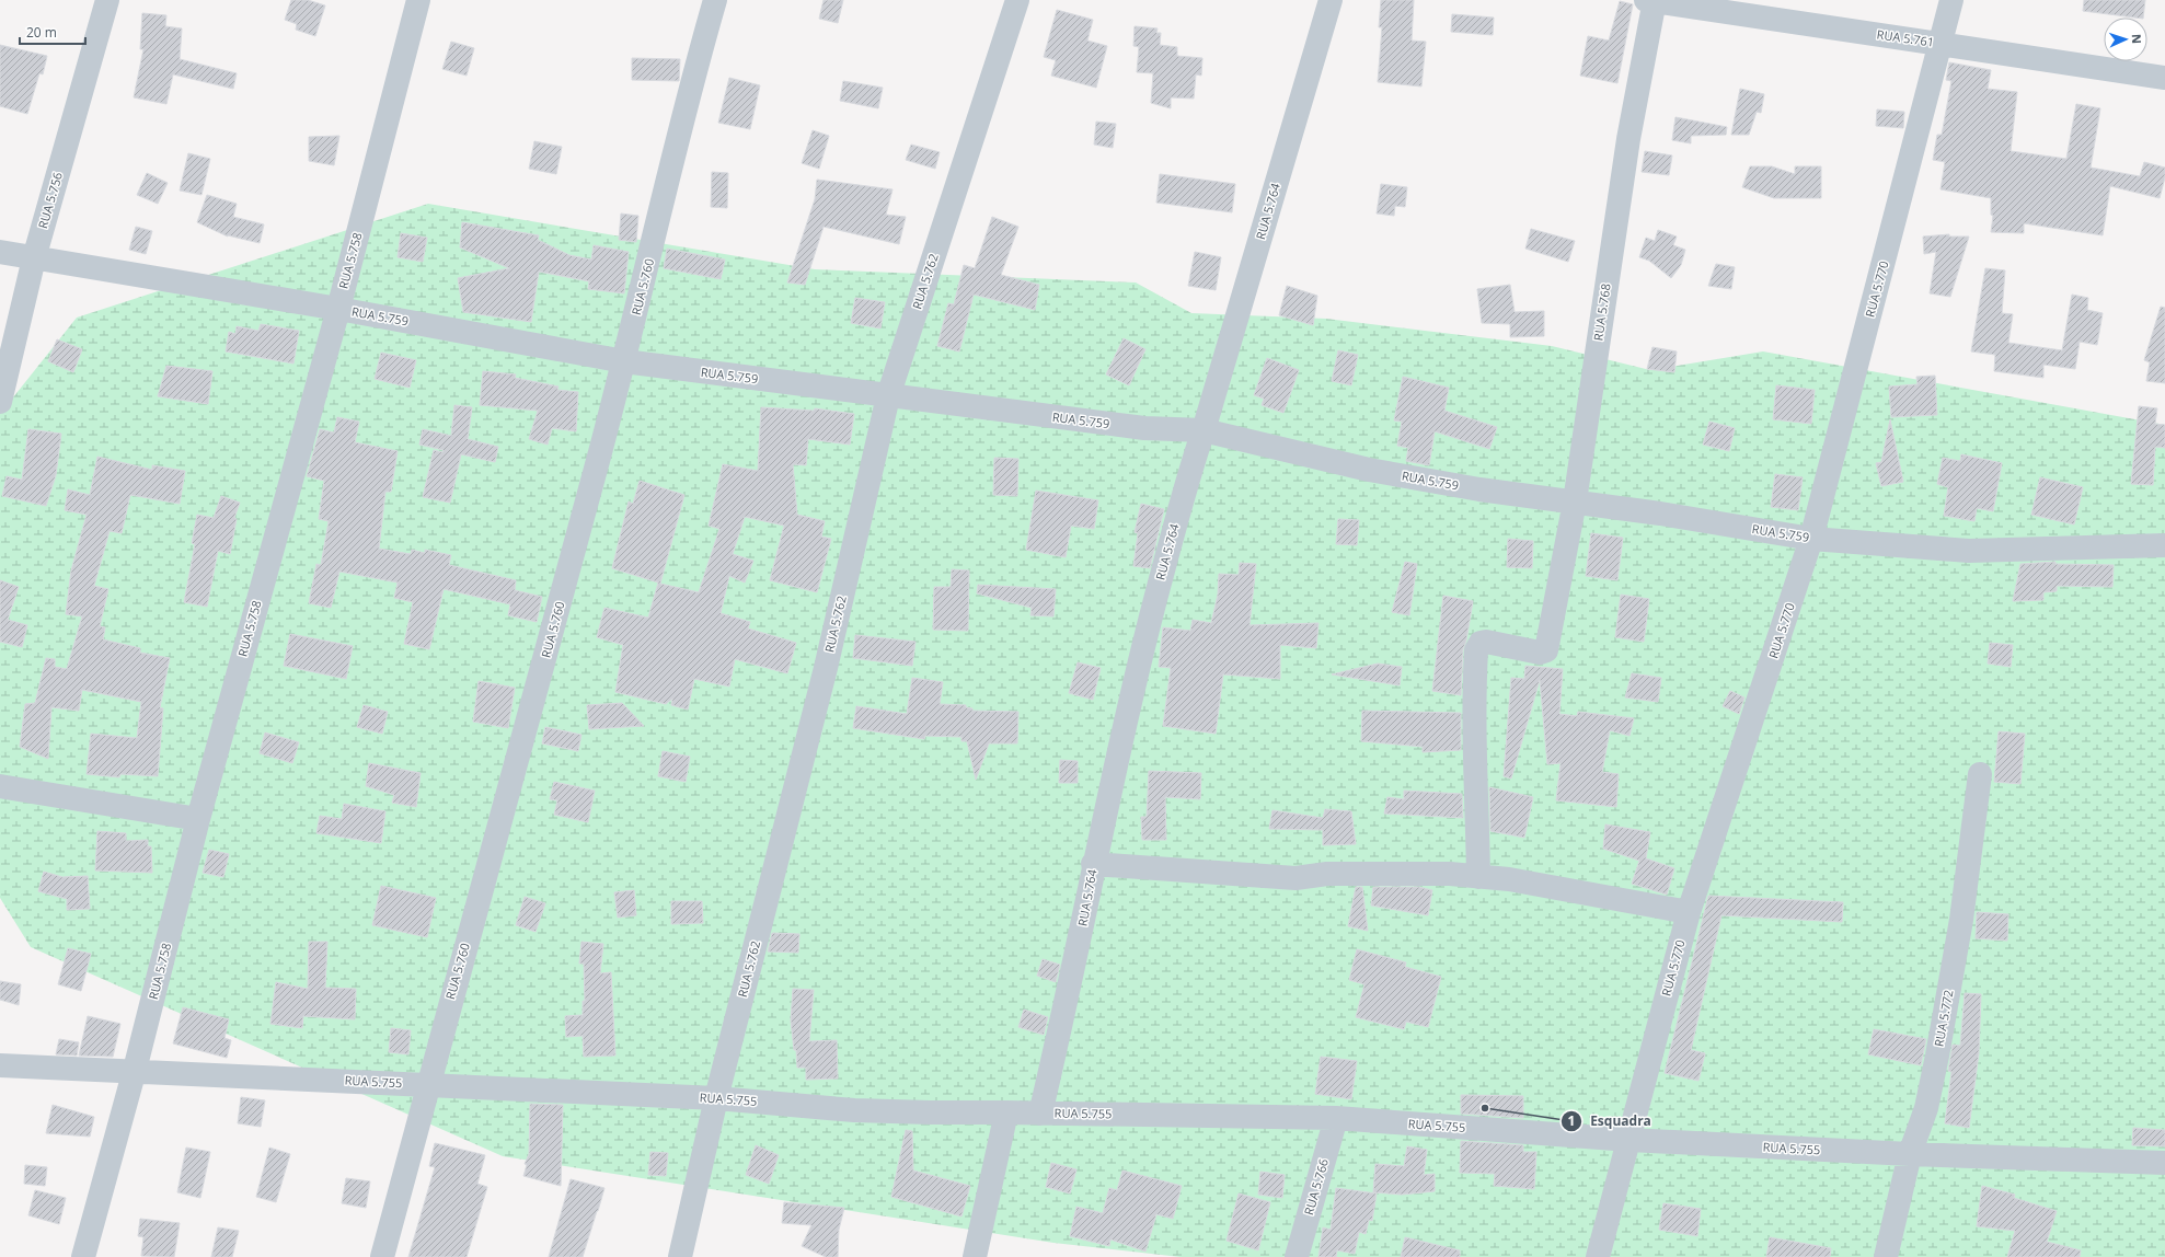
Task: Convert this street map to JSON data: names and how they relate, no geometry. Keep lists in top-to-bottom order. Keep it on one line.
{"streets":{"street":["RUA 5.761","RUA 5.756","RUA 5.764","RUA 5.758","RUA 5.762","RUA 5.760","RUA 5.770","RUA 5.768","RUA 5.759","RUA 5.772","RUA 5.755","RUA 5.766"]},"crossings":[["RUA 5.761","RUA 5.770"],["RUA 5.761","RUA 5.768"],["RUA 5.756","RUA 5.759"],["RUA 5.764","RUA 5.759"],["RUA 5.764","RUA 5.755"],["RUA 5.758","RUA 5.759"],["RUA 5.758","RUA 5.755"],["RUA 5.762","RUA 5.759"],["RUA 5.762","RUA 5.755"],["RUA 5.760","RUA 5.759"],["RUA 5.760","RUA 5.755"],["RUA 5.770","RUA 5.759"],["RUA 5.770","RUA 5.755"],["RUA 5.768","RUA 5.759"],["RUA 5.772","RUA 5.755"],["RUA 5.755","RUA 5.766"]],"places":["Esquadra"],"scale_bar":"20 m","north":"right"}
